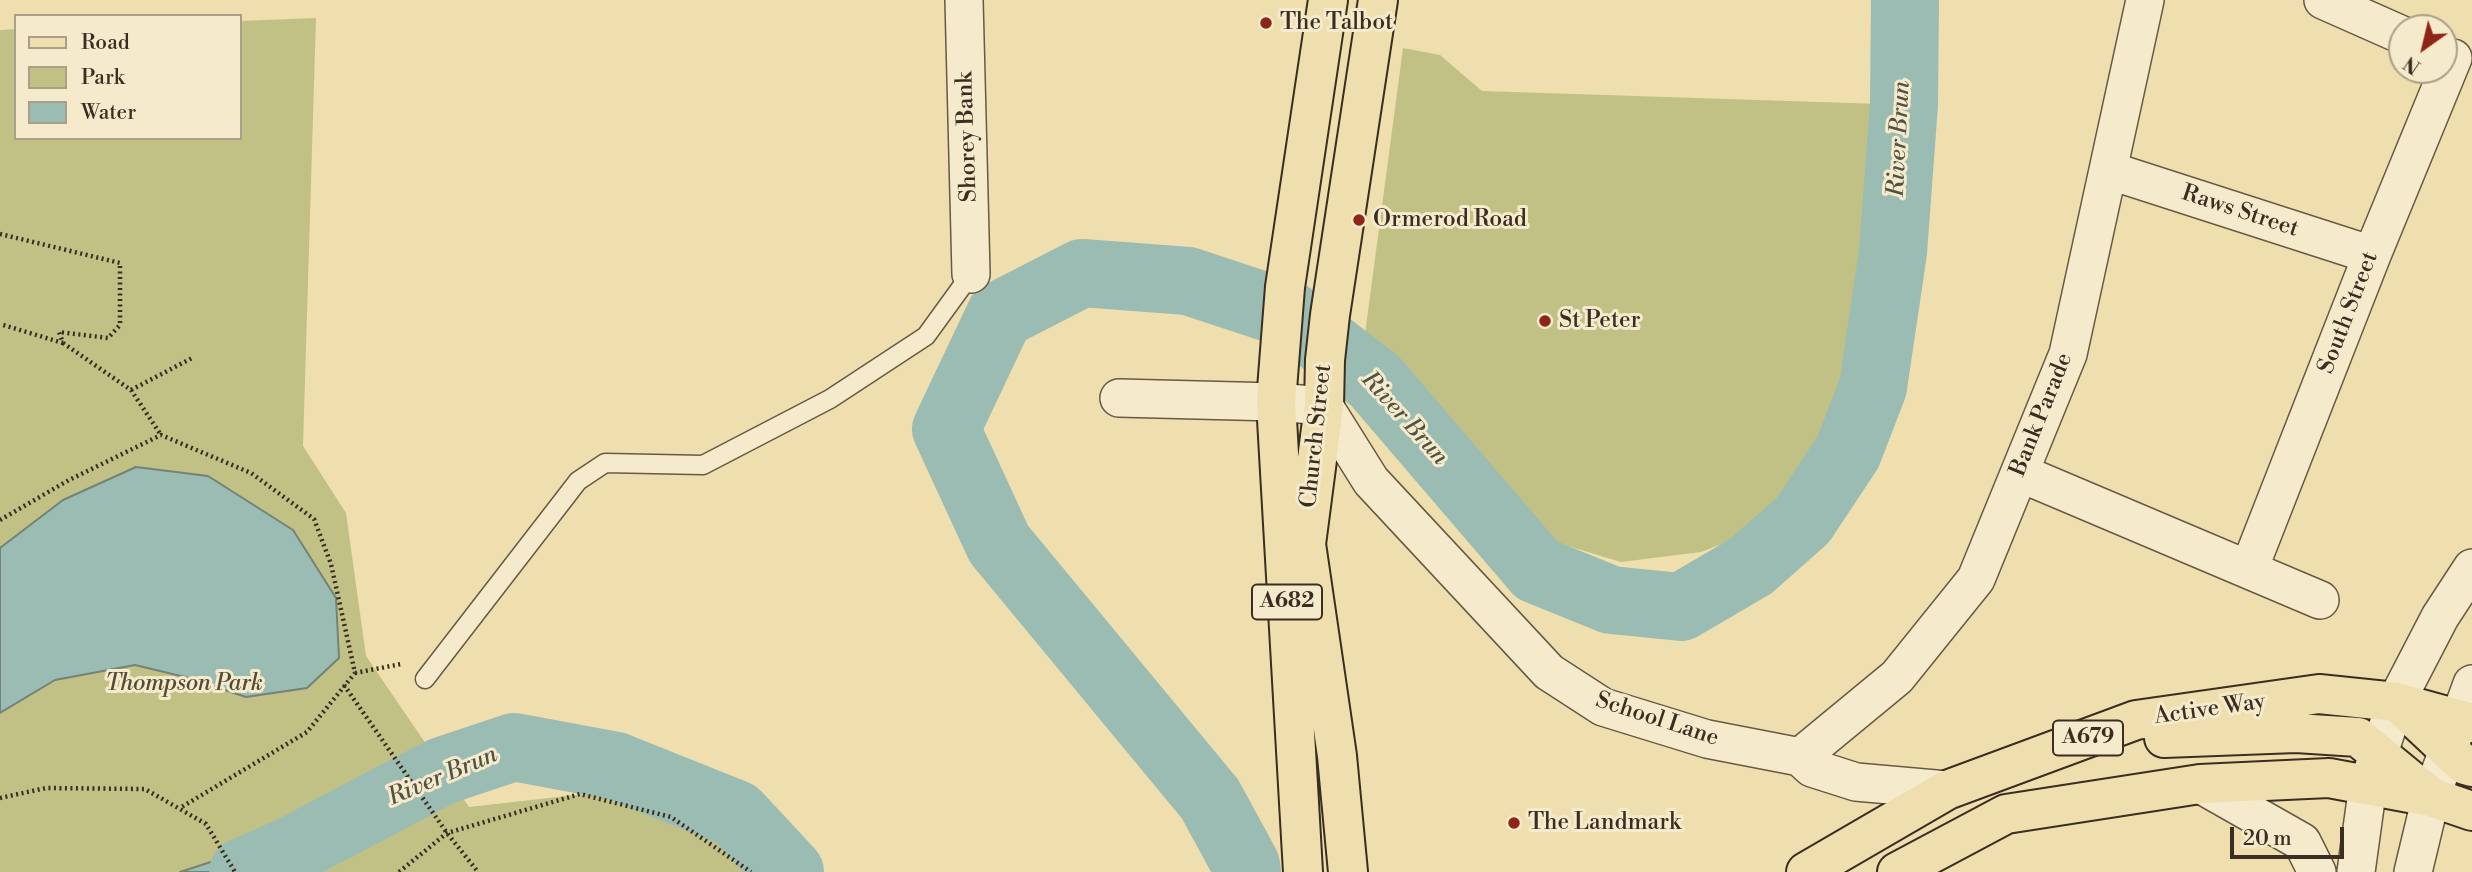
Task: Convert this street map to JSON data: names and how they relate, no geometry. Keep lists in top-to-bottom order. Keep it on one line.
{"streets":{"main road":["Church Street","A682","Active Way","A679"],"street":["Shorey Bank","Raws Street","South Street","Bank Parade","School Lane"]},"crossings":[["Raws Street","South Street"],["Raws Street","Bank Parade"],["Bank Parade","School Lane"],["Church Street","School Lane"],["Active Way","School Lane"],["Active Way","A679"]],"water":["River Brun"],"parks":["Thompson Park"],"places":["The Talbot","Ormerod Road","St Peter","The Landmark"],"legend":["Road","Park","Water"],"scale_bar":"20 m","north":"bottom left"}
